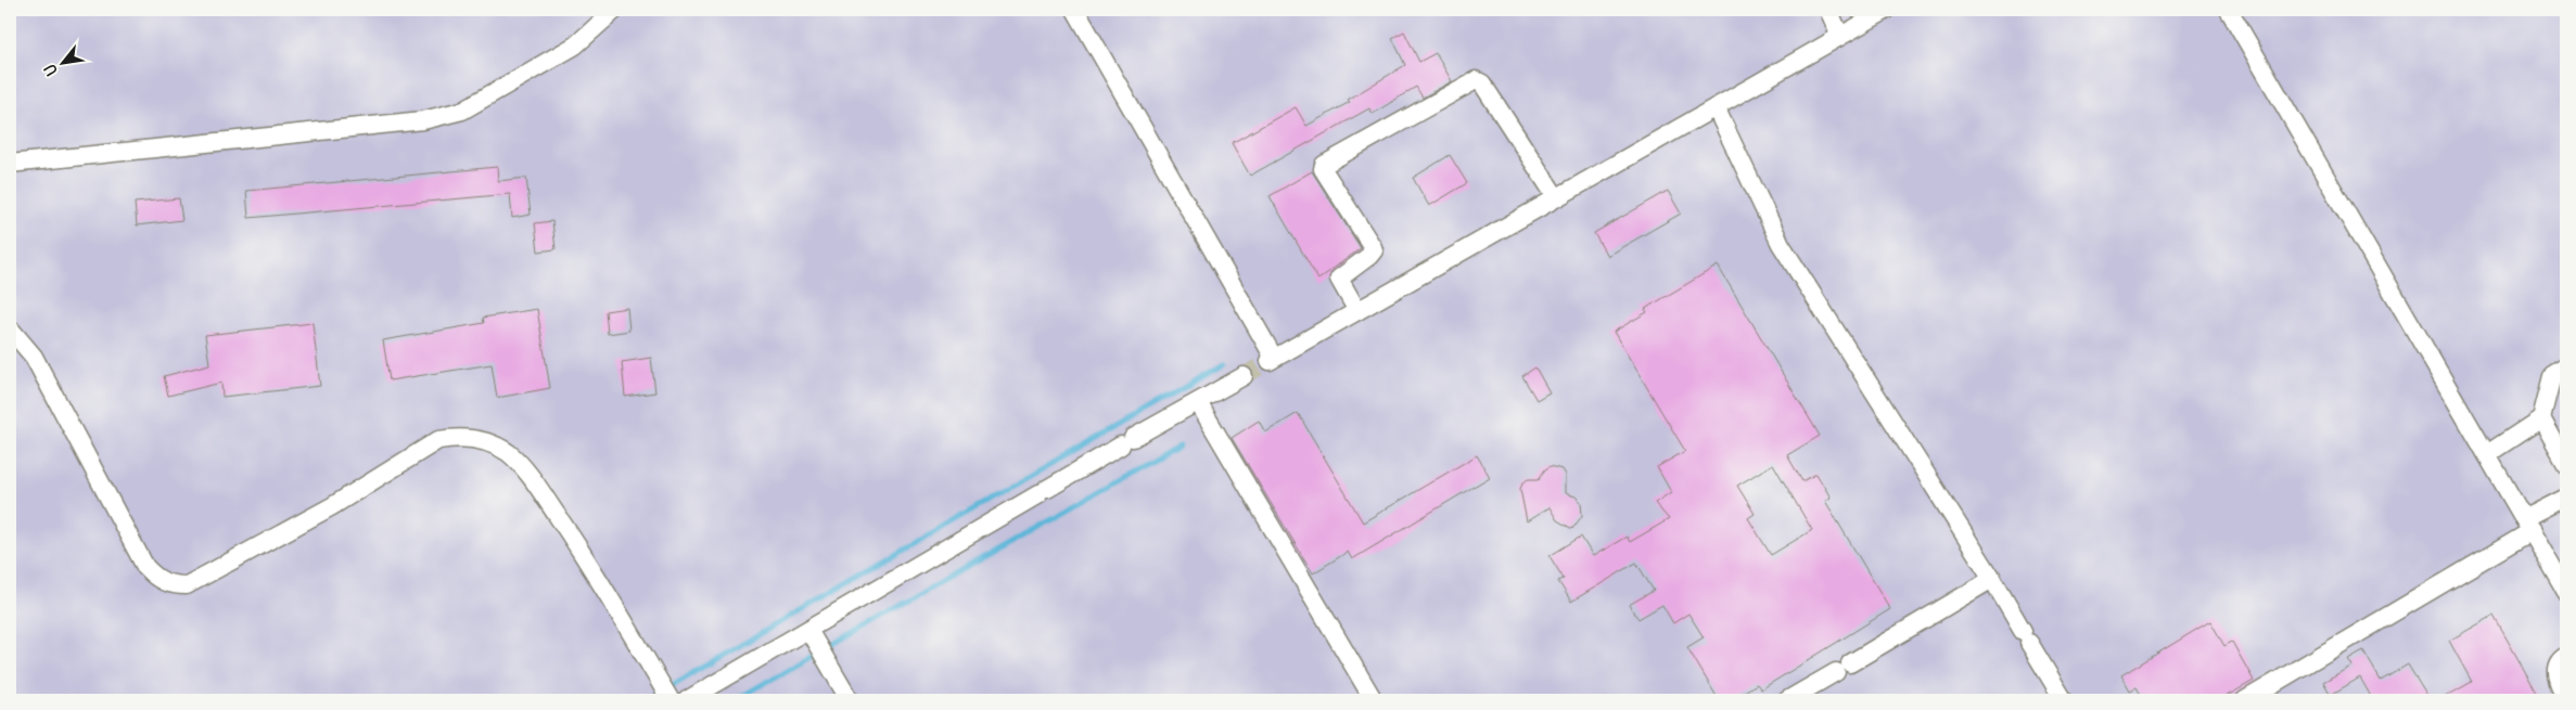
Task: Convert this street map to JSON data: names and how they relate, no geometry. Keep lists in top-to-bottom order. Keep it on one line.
{"north":"bottom left"}
